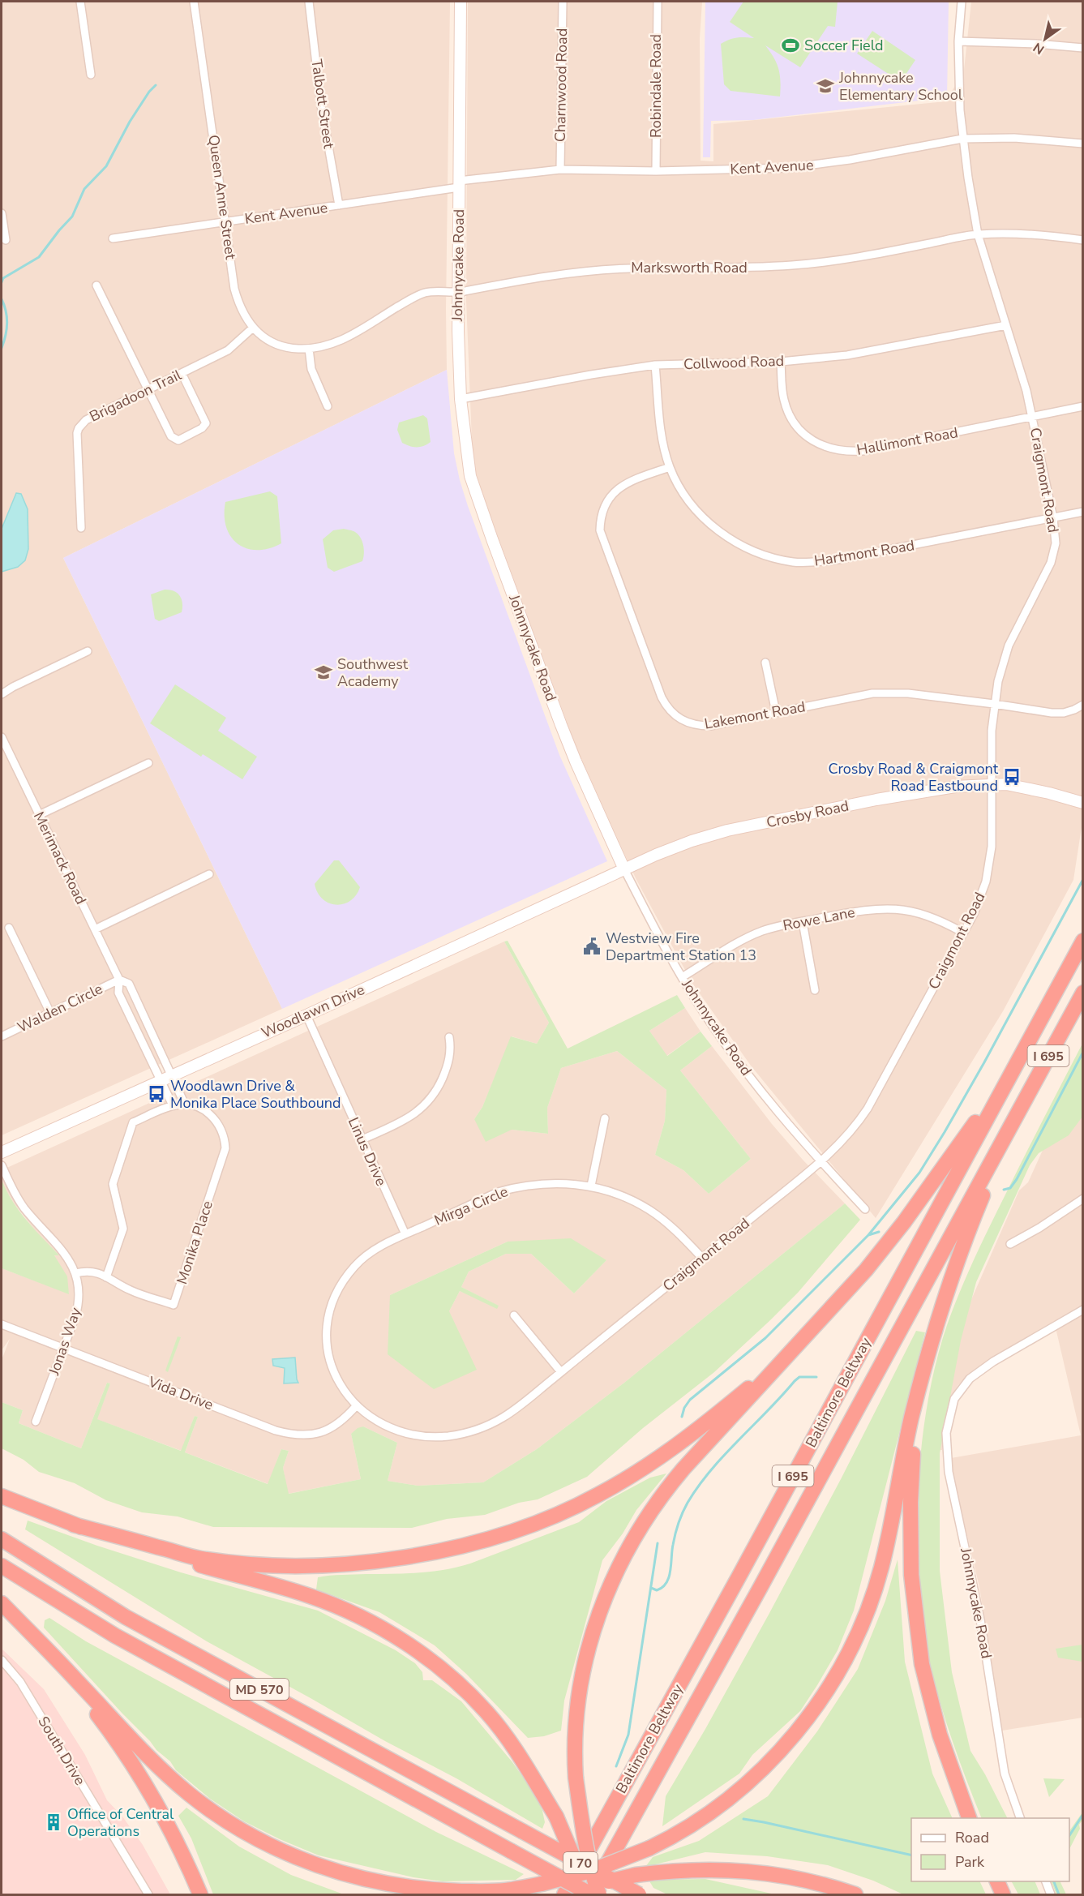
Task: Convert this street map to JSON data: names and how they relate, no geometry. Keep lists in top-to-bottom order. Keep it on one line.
{"streets":{"highway":["I 695","Baltimore Beltway","MD 570","I 70"],"main road":["Johnnycake Road","Crosby Road","Woodlawn Drive"],"street":["Charnwood Road","Robindale Road","Talbott Street","Kent Avenue","Queen Anne Street","Marksworth Road","Collwood Road","Brigadoon Trail","Hallimont Road","Craigmont Road","Hartmont Road","Lakemont Road","Merimack Road","Rowe Lane","Walden Circle","Linus Drive","Mirga Circle","Monika Place","Jonas Way","Vida Drive","South Drive"]},"crossings":[["Charnwood Road","Kent Avenue"],["Robindale Road","Kent Avenue"],["Talbott Street","Kent Avenue"],["Kent Avenue","Queen Anne Street"],["Kent Avenue","Johnnycake Road"],["Kent Avenue","Craigmont Road"],["Queen Anne Street","Marksworth Road"],["Queen Anne Street","Brigadoon Trail"],["Johnnycake Road","Marksworth Road"],["Johnnycake Road","Collwood Road"],["Johnnycake Road","Craigmont Road"],["Johnnycake Road","Crosby Road"],["Johnnycake Road","Rowe Lane"],["Johnnycake Road","Woodlawn Drive"],["Marksworth Road","Craigmont Road"],["Collwood Road","Hallimont Road"],["Collwood Road","Craigmont Road"],["Collwood Road","Hartmont Road"],["Hallimont Road","Craigmont Road"],["Craigmont Road","Hartmont Road"],["Craigmont Road","Lakemont Road"],["Craigmont Road","Crosby Road"],["Craigmont Road","Rowe Lane"],["Craigmont Road","Mirga Circle"],["Craigmont Road","Vida Drive"],["Hartmont Road","Lakemont Road"],["Crosby Road","Woodlawn Drive"],["Merimack Road","Walden Circle"],["Merimack Road","Woodlawn Drive"],["Merimack Road","Monika Place"],["Woodlawn Drive","Linus Drive"],["Linus Drive","Mirga Circle"],["Monika Place","Jonas Way"],["Jonas Way","Vida Drive"],["Baltimore Beltway","I 70"],["MD 570","I 70"]],"places":{"sports":["Soccer Field"],"school or university":["Johnnycake Elementary School","Southwest Academy"],"bus stop":["Crosby Road & Craigmont Road Eastbound","Woodlawn Drive & Monika Place Southbound"],"public building":["Westview Fire Department Station 13"],"building":["Office of Central Operations"]},"legend":["Road","Park"],"north":"bottom left"}
